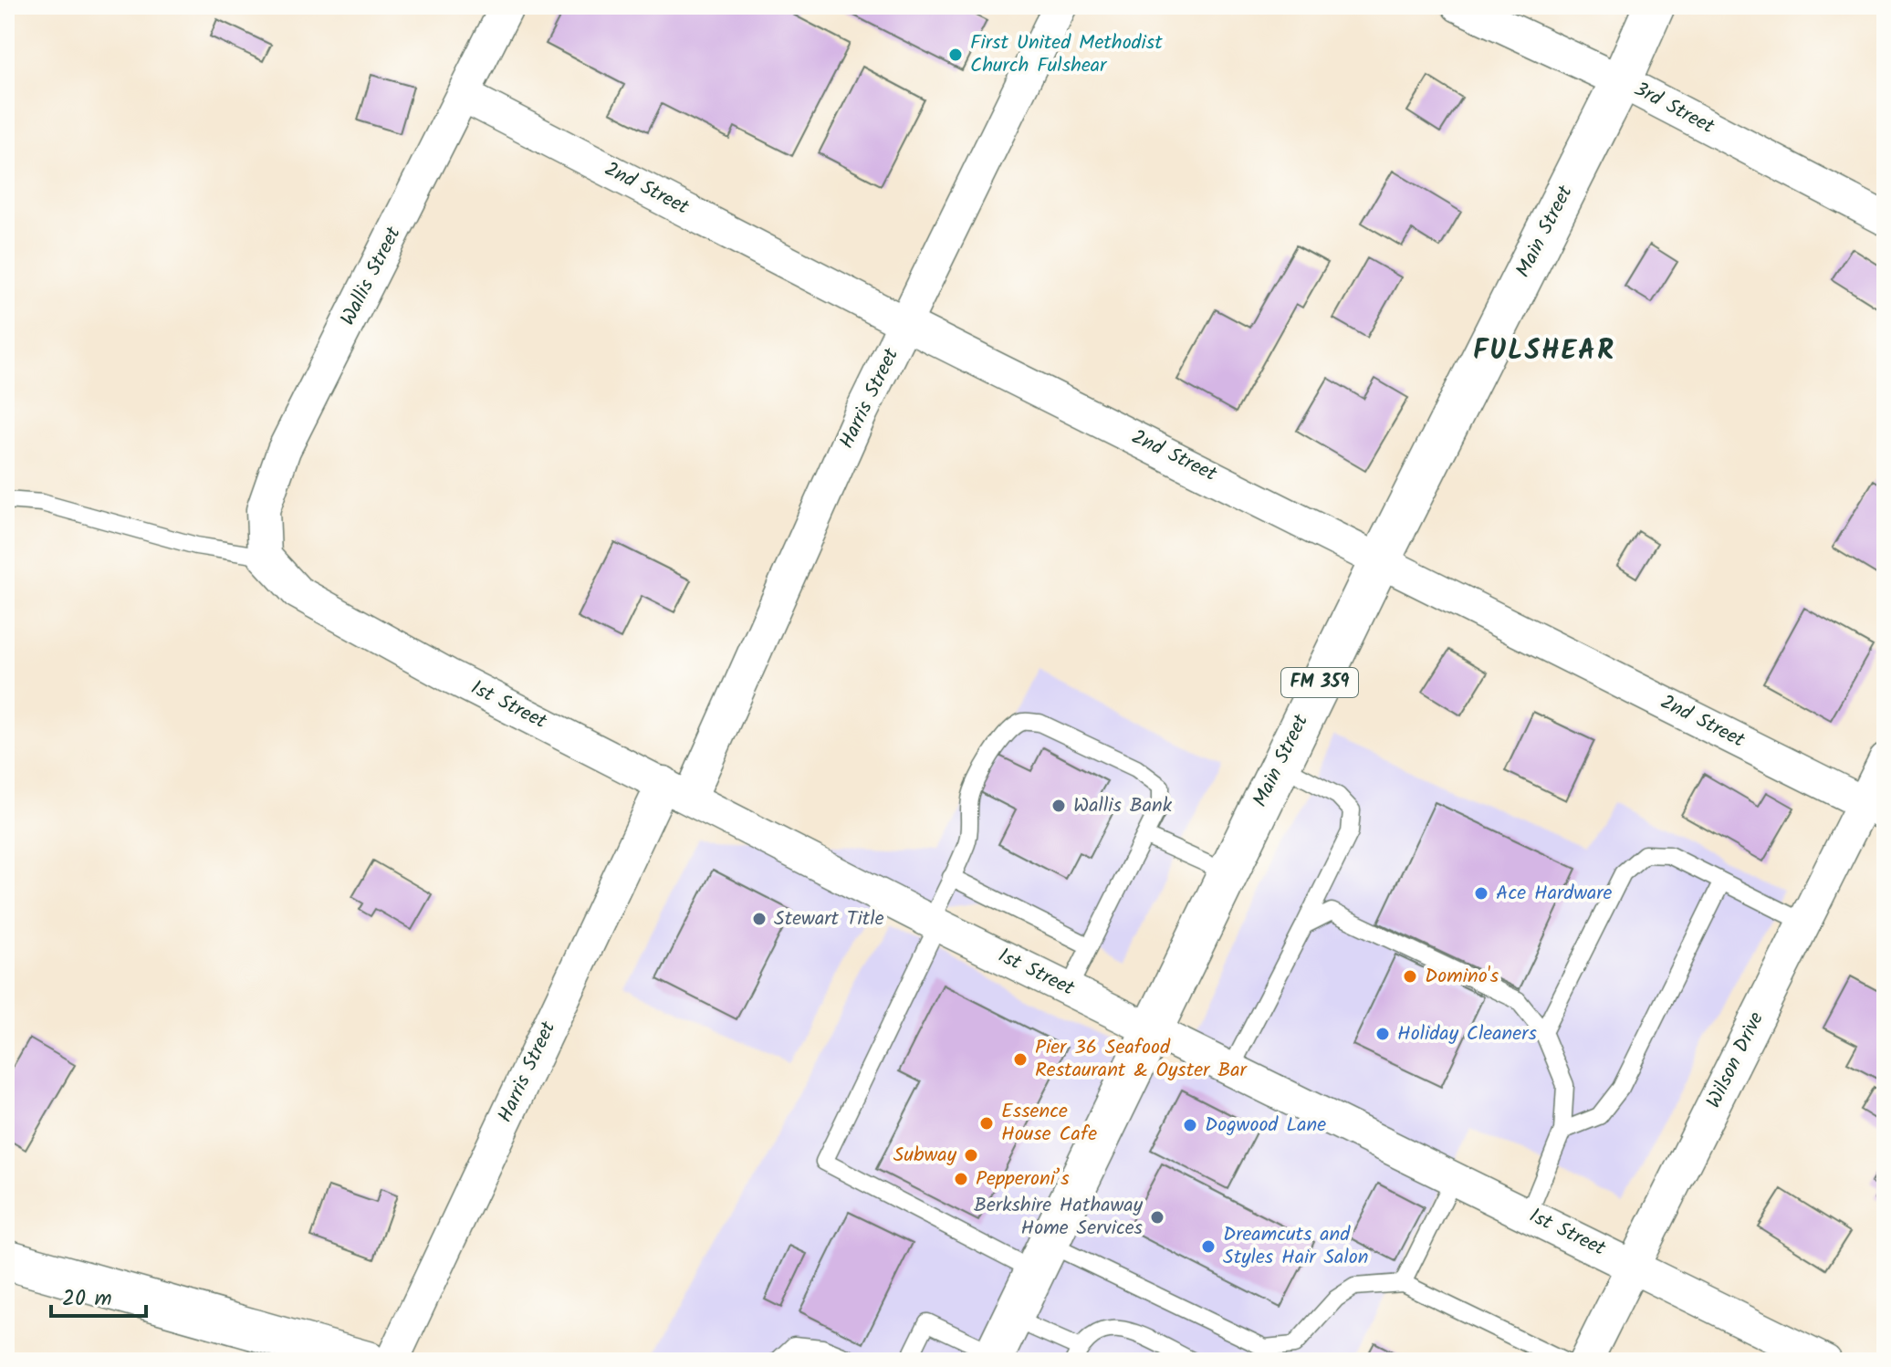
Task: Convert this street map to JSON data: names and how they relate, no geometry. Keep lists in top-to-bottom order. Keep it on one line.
{"streets":{"main road":["Main Street","FM 359"],"street":["3rd Street","2nd Street","Wallis Street","Harris Street","1st Street","Wilson Drive"]},"crossings":[["3rd Street","Main Street"],["2nd Street","Main Street"],["2nd Street","Wallis Street"],["2nd Street","Harris Street"],["2nd Street","Wilson Drive"],["Main Street","1st Street"],["Wallis Street","1st Street"],["Harris Street","1st Street"],["1st Street","Wilson Drive"]],"districts":["FULSHEAR"],"places":["First United Methodist Church Fulshear","Wallis Bank","Ace Hardware","Stewart Title","Domino's","Holiday Cleaners","Pier 36 Seafood Restaurant & Oyster Bar","Essence House Cafe","Dogwood Lane","Subway","Pepperoni’s","Berkshire Hathaway Home Services","Dreamcuts and Styles Hair Salon"],"scale_bar":"20 m"}
